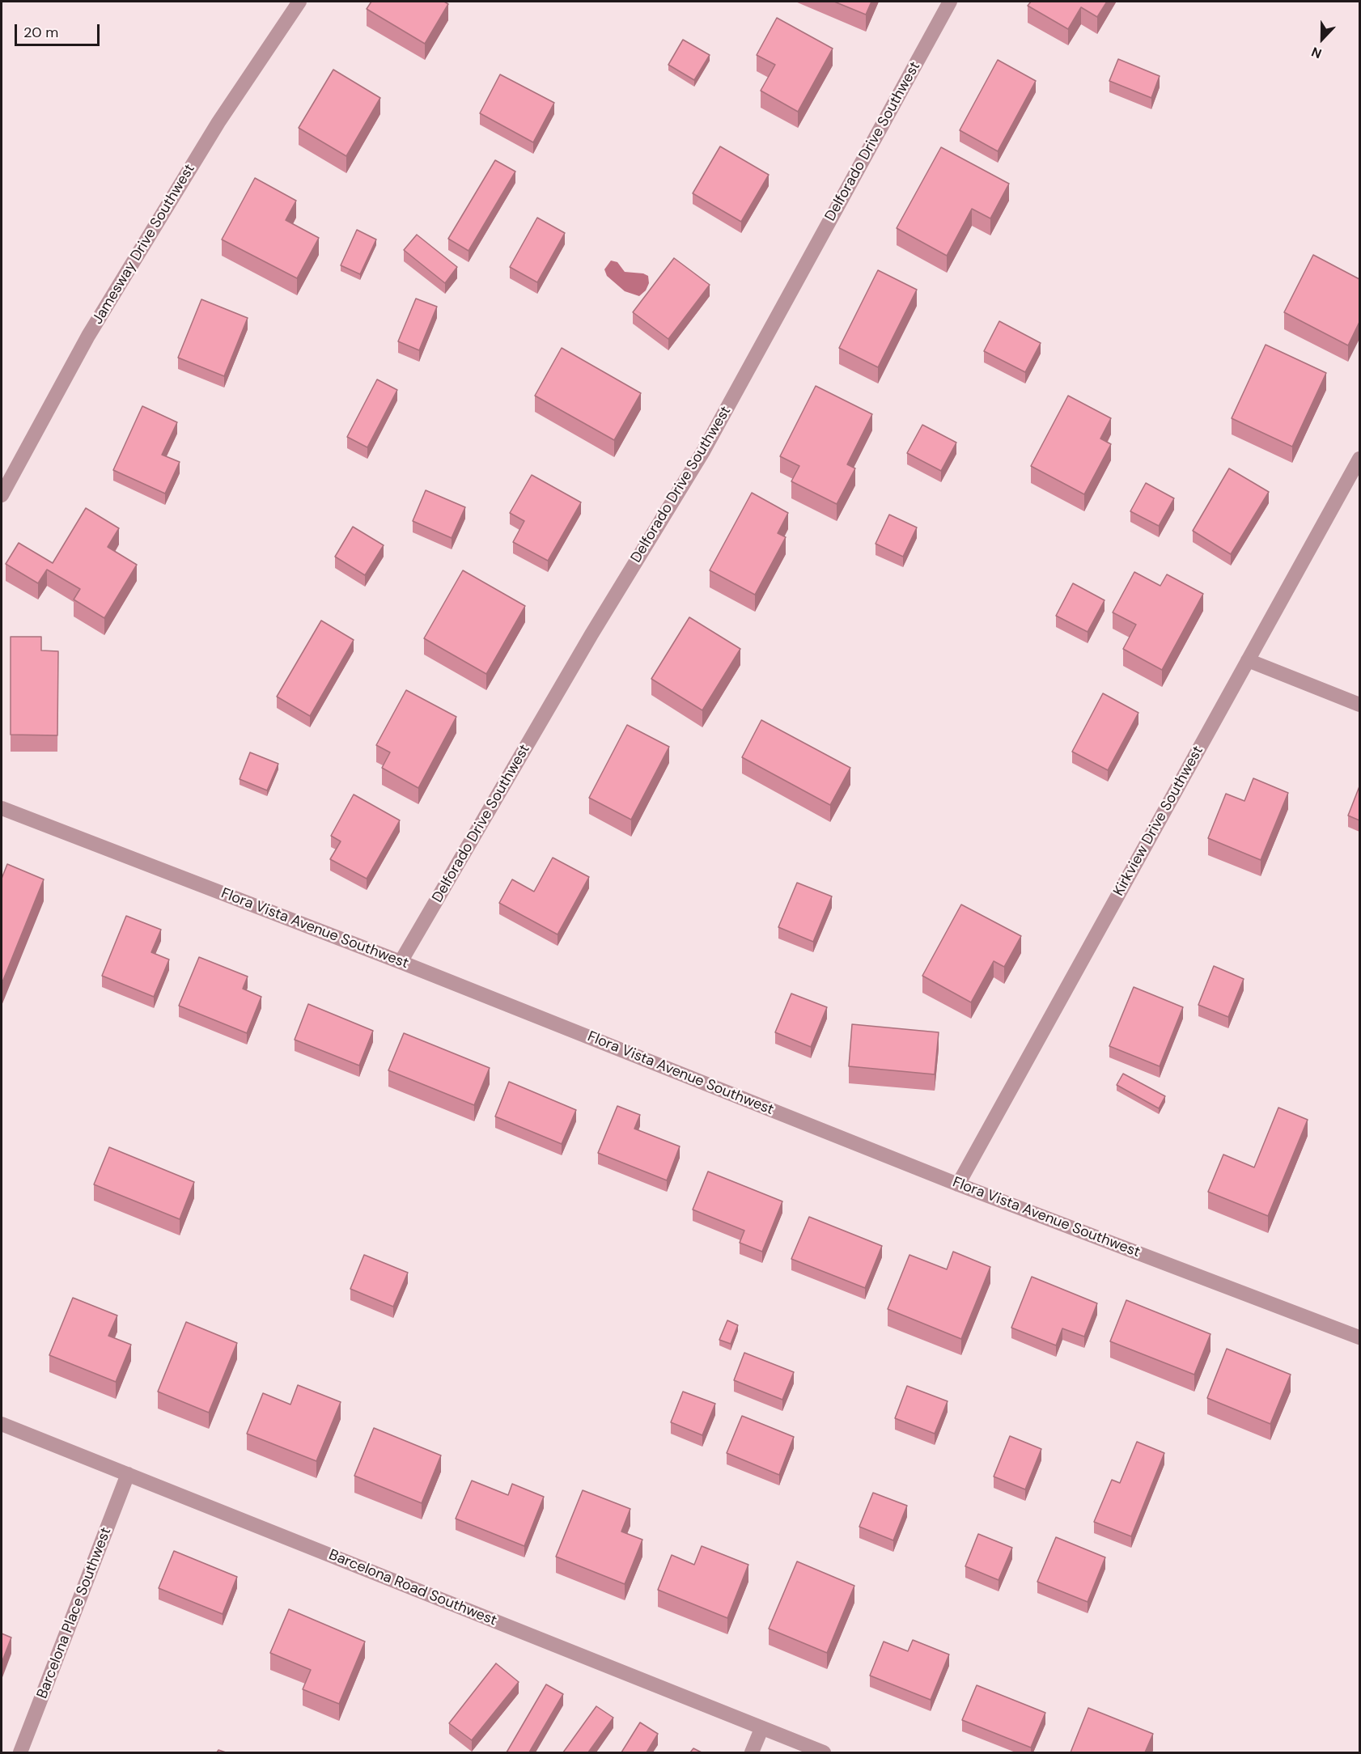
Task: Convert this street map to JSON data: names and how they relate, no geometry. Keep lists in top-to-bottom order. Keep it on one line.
{"streets":{"street":["Delforado Drive Southwest","Jamesway Drive Southwest","Kirkview Drive Southwest","Flora Vista Avenue Southwest","Barcelona Road Southwest","Barcelona Place Southwest"]},"crossings":[["Delforado Drive Southwest","Flora Vista Avenue Southwest"],["Kirkview Drive Southwest","Flora Vista Avenue Southwest"],["Barcelona Road Southwest","Barcelona Place Southwest"]],"scale_bar":"20 m","north":"bottom"}
